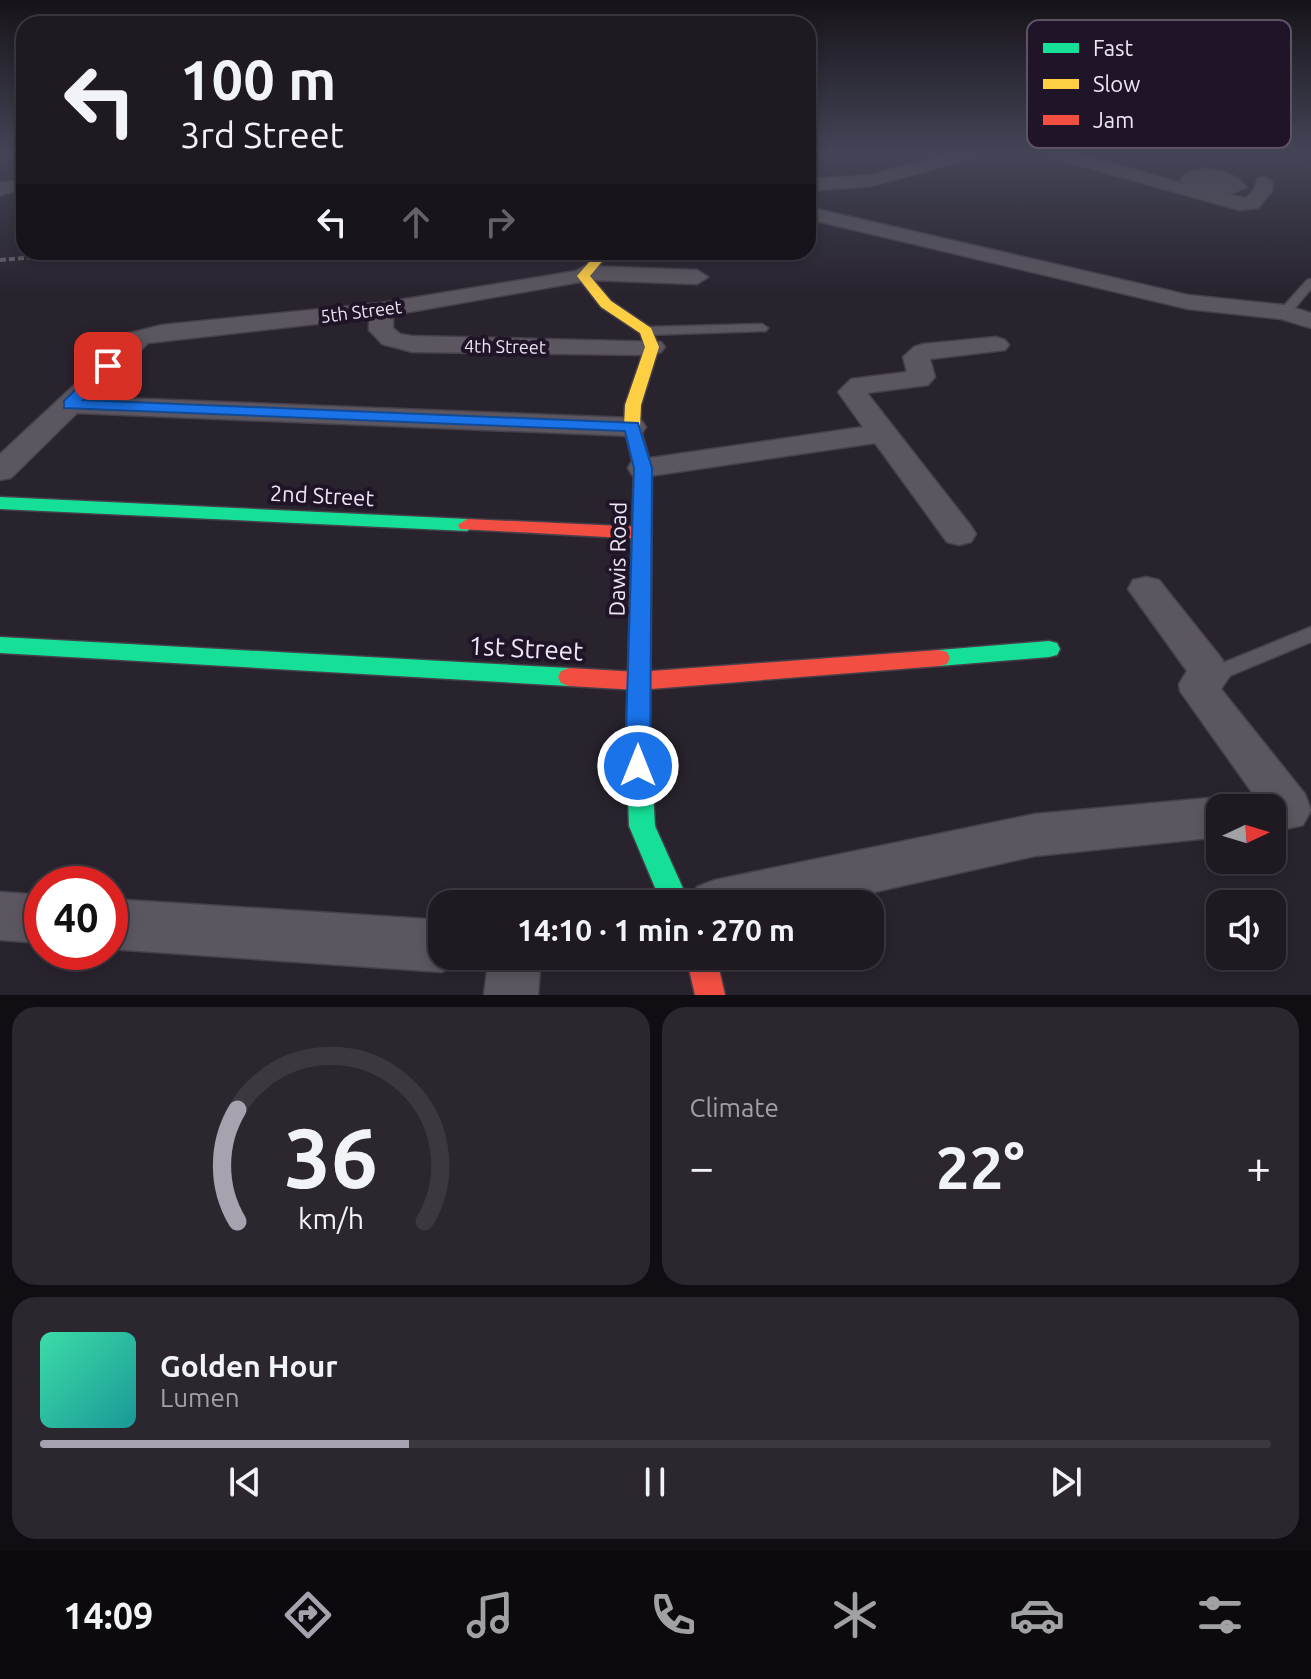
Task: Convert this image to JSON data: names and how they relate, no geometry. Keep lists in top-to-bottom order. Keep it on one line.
{"streets":{"street":["5th Street","4th Street","2nd Street","Dawis Road","1st Street"]},"crossings":[["5th Street","4th Street"],["4th Street","Dawis Road"],["2nd Street","Dawis Road"],["Dawis Road","1st Street"]],"legend":["Fast","Slow","Jam"],"north":"right","page":{"turn":["100 m","3rd Street"],"limit":"40","trip":"14:10 · 1 min · 270 m","tile":"Climate","heat":["−","22°","+"],"song":["Golden Hour","Lumen"],"tabs":"14:09","gauge":["36","km/h"]}}
